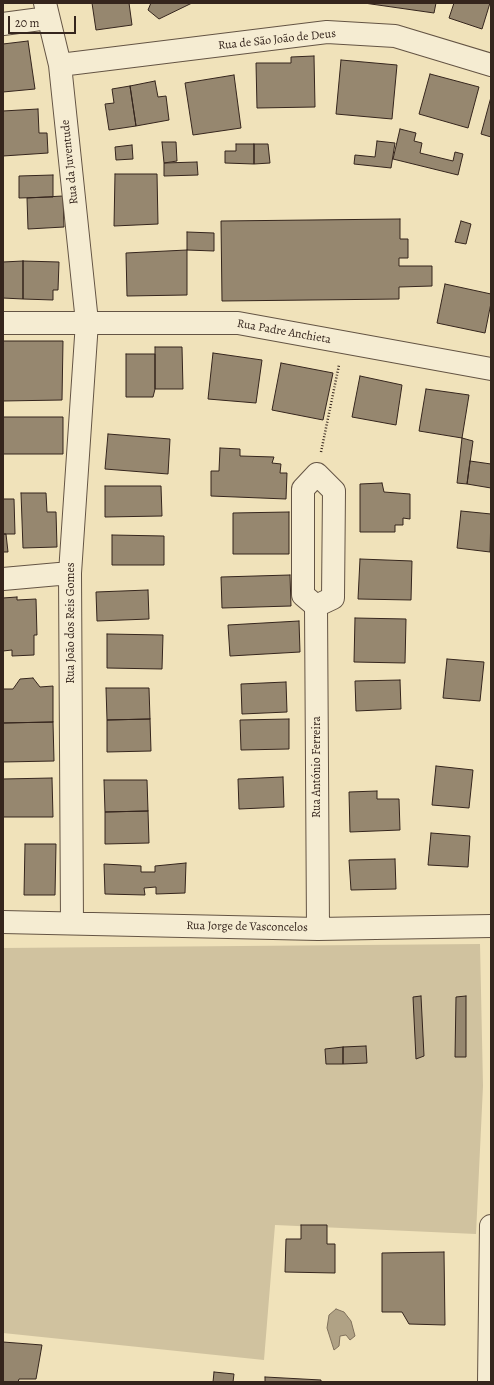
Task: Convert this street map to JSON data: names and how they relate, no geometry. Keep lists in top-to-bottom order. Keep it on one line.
{"streets":{"street":["Rua de São João de Deus","Rua da Juventude","Rua Padre Anchieta","Rua João dos Reis Gomes","Rua António Ferreira","Rua Jorge de Vasconcelos"]},"crossings":[["Rua de São João de Deus","Rua da Juventude"],["Rua da Juventude","Rua Padre Anchieta"],["Rua da Juventude","Rua João dos Reis Gomes"],["Rua Padre Anchieta","Rua João dos Reis Gomes"],["Rua João dos Reis Gomes","Rua Jorge de Vasconcelos"],["Rua António Ferreira","Rua Jorge de Vasconcelos"]],"scale_bar":"20 m"}
